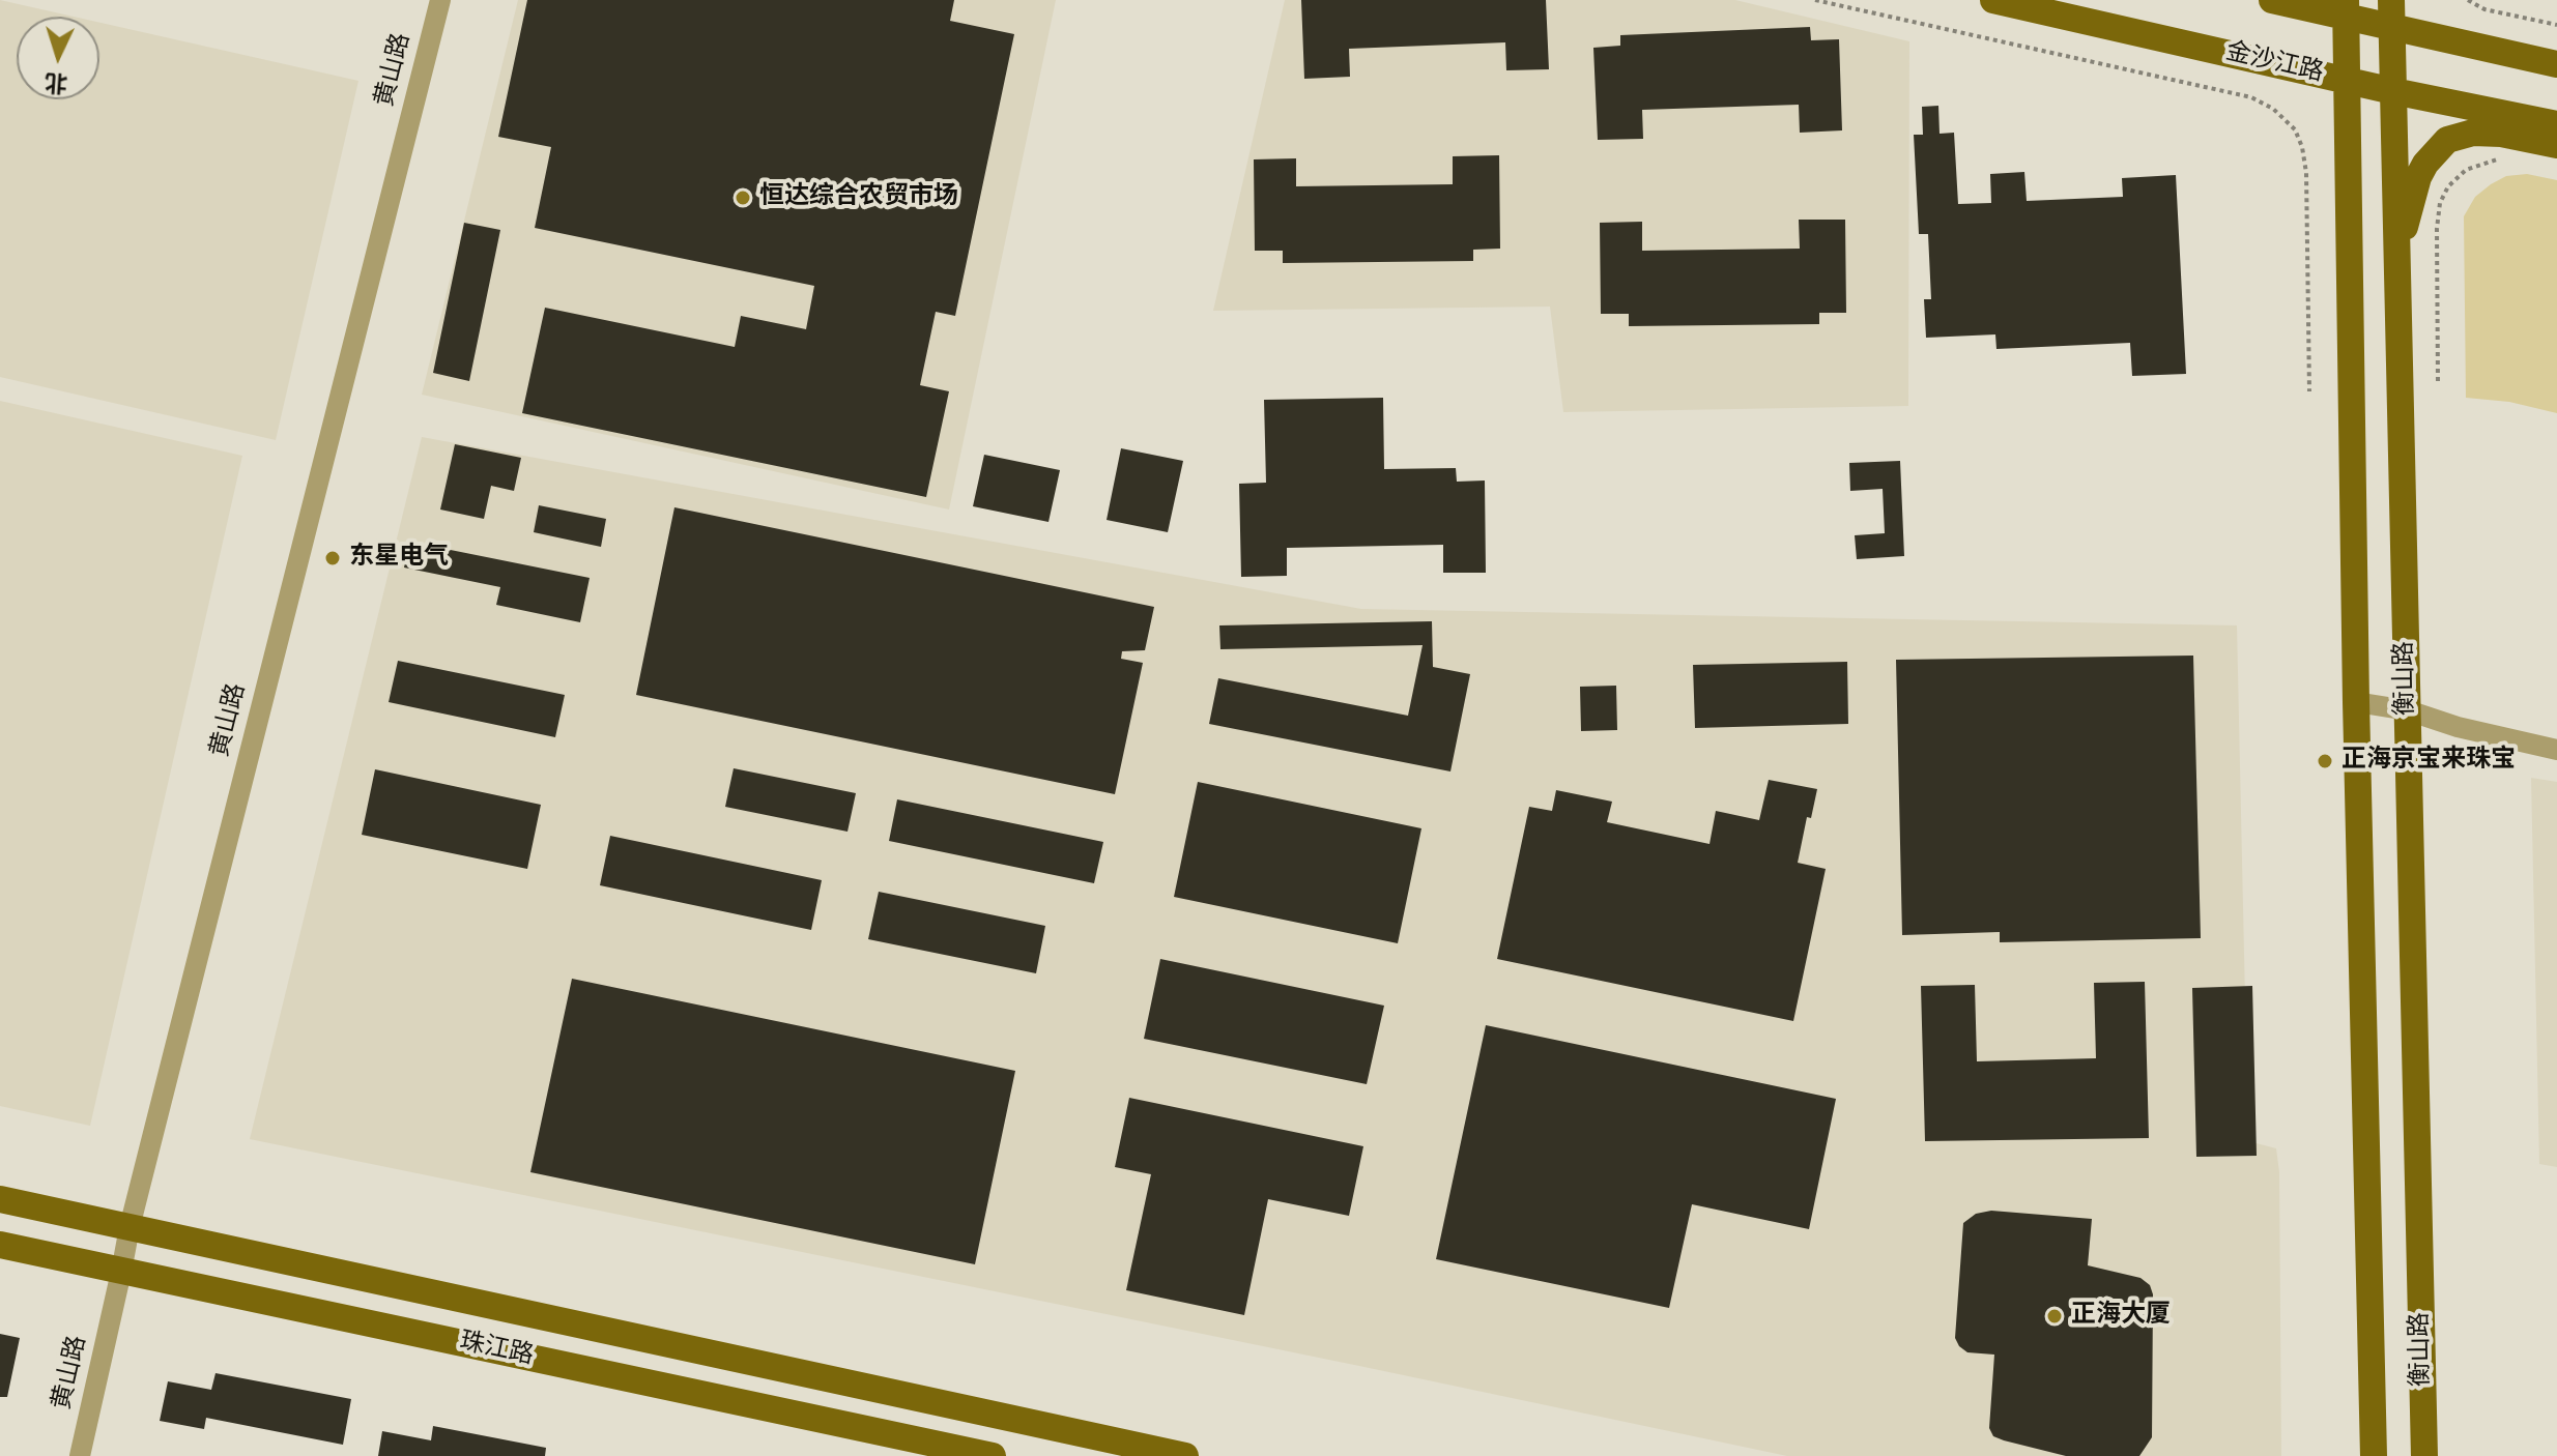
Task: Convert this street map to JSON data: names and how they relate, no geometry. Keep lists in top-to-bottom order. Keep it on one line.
{"streets":{"main road":["金沙江路","衡山路","珠江路"],"street":["黄山路"]},"crossings":[["金沙江路","衡山路"],["黄山路","珠江路"]],"places":["恒达综合农贸市场","东星电气","正海京宝来珠宝","正海大厦"],"north":"bottom"}
